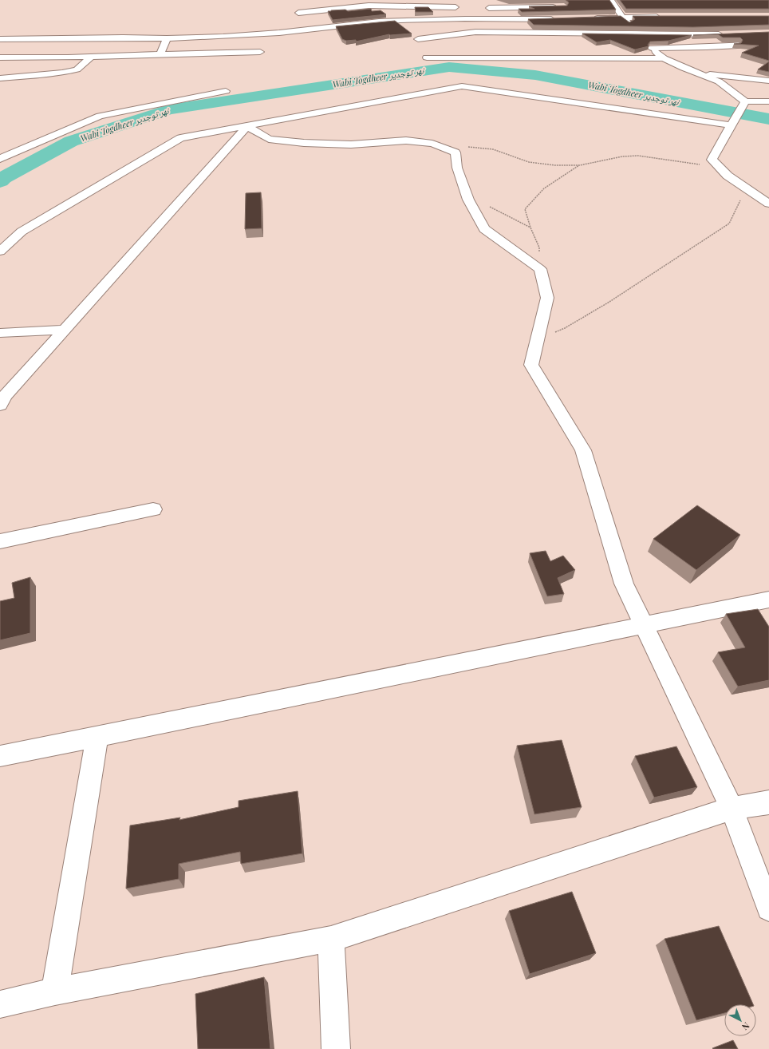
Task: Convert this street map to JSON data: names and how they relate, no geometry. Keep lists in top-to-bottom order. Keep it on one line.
{"water":["Wabi Togdheer نهر توجدير"],"north":"bottom right"}
